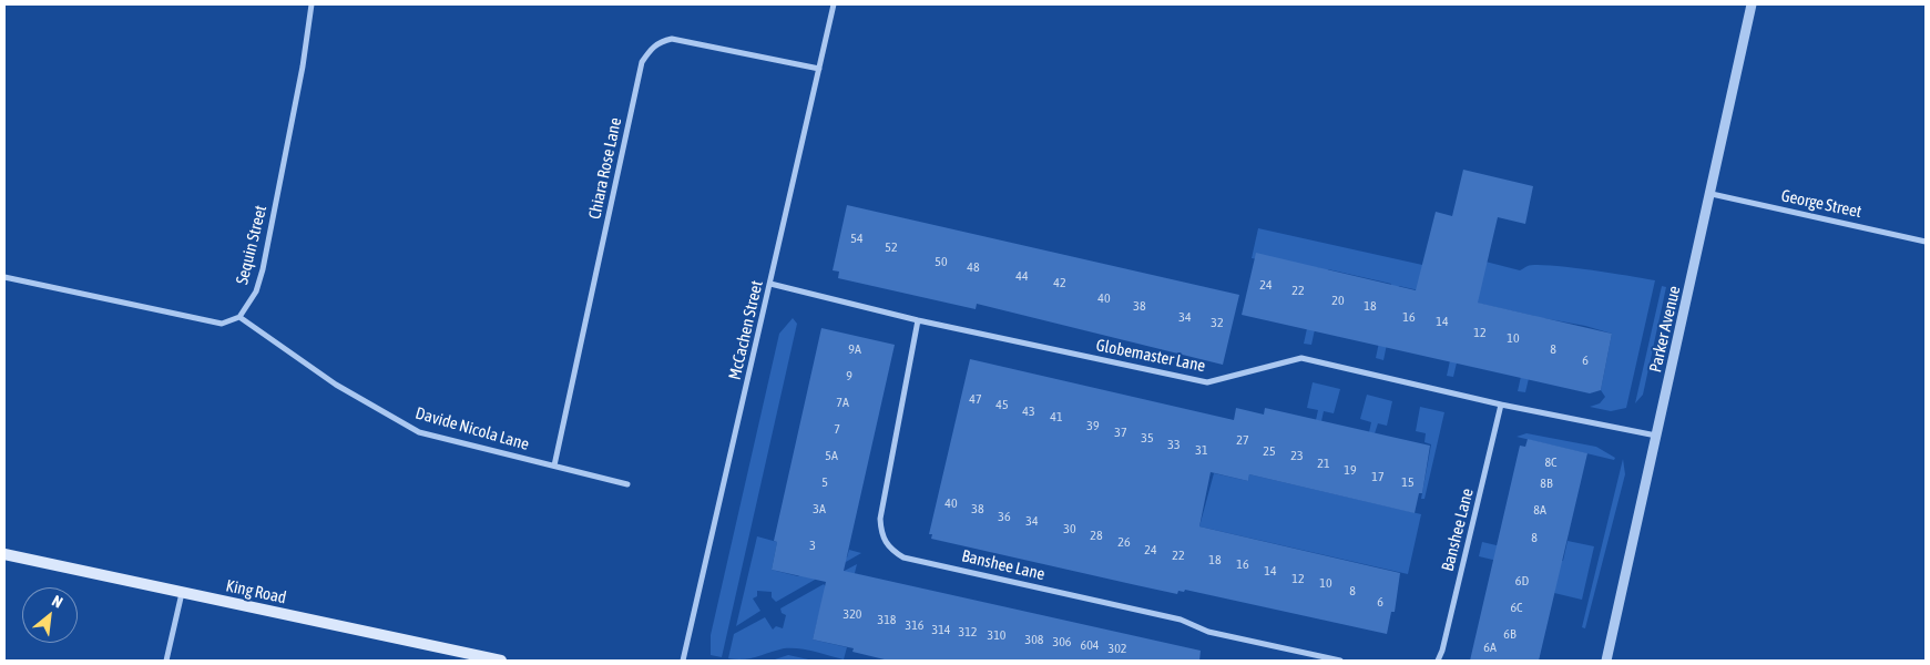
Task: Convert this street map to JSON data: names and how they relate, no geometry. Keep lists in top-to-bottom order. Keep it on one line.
{"streets":{"main road":["King Road"],"street":["Chiara Rose Lane","George Street","Sequin Street","Parker Avenue","McCachen Street","Globemaster Lane","Davide Nicola Lane","Banshee Lane"]},"crossings":[["Chiara Rose Lane","McCachen Street"],["Chiara Rose Lane","Davide Nicola Lane"],["George Street","Parker Avenue"],["Sequin Street","Davide Nicola Lane"],["Parker Avenue","Globemaster Lane"],["McCachen Street","Globemaster Lane"],["Globemaster Lane","Banshee Lane"]],"house_numbers":["54","52","50","48","44","42","24","22","40","20","38","18","34","16","14","32","12","10","9A","8","6","9","47","7A","45","43","41","39","7","37","35","27","33","31","25","5A","23","8C","21","19","17","5","15","8B","40","3A","38","8A","36","34","30","28","8","26","3","24","22","18","16","14","12","6D","10","8","6","6C","320","318","316","314","312","6B","310","308","306","604","6A","302"],"north":"top right"}
